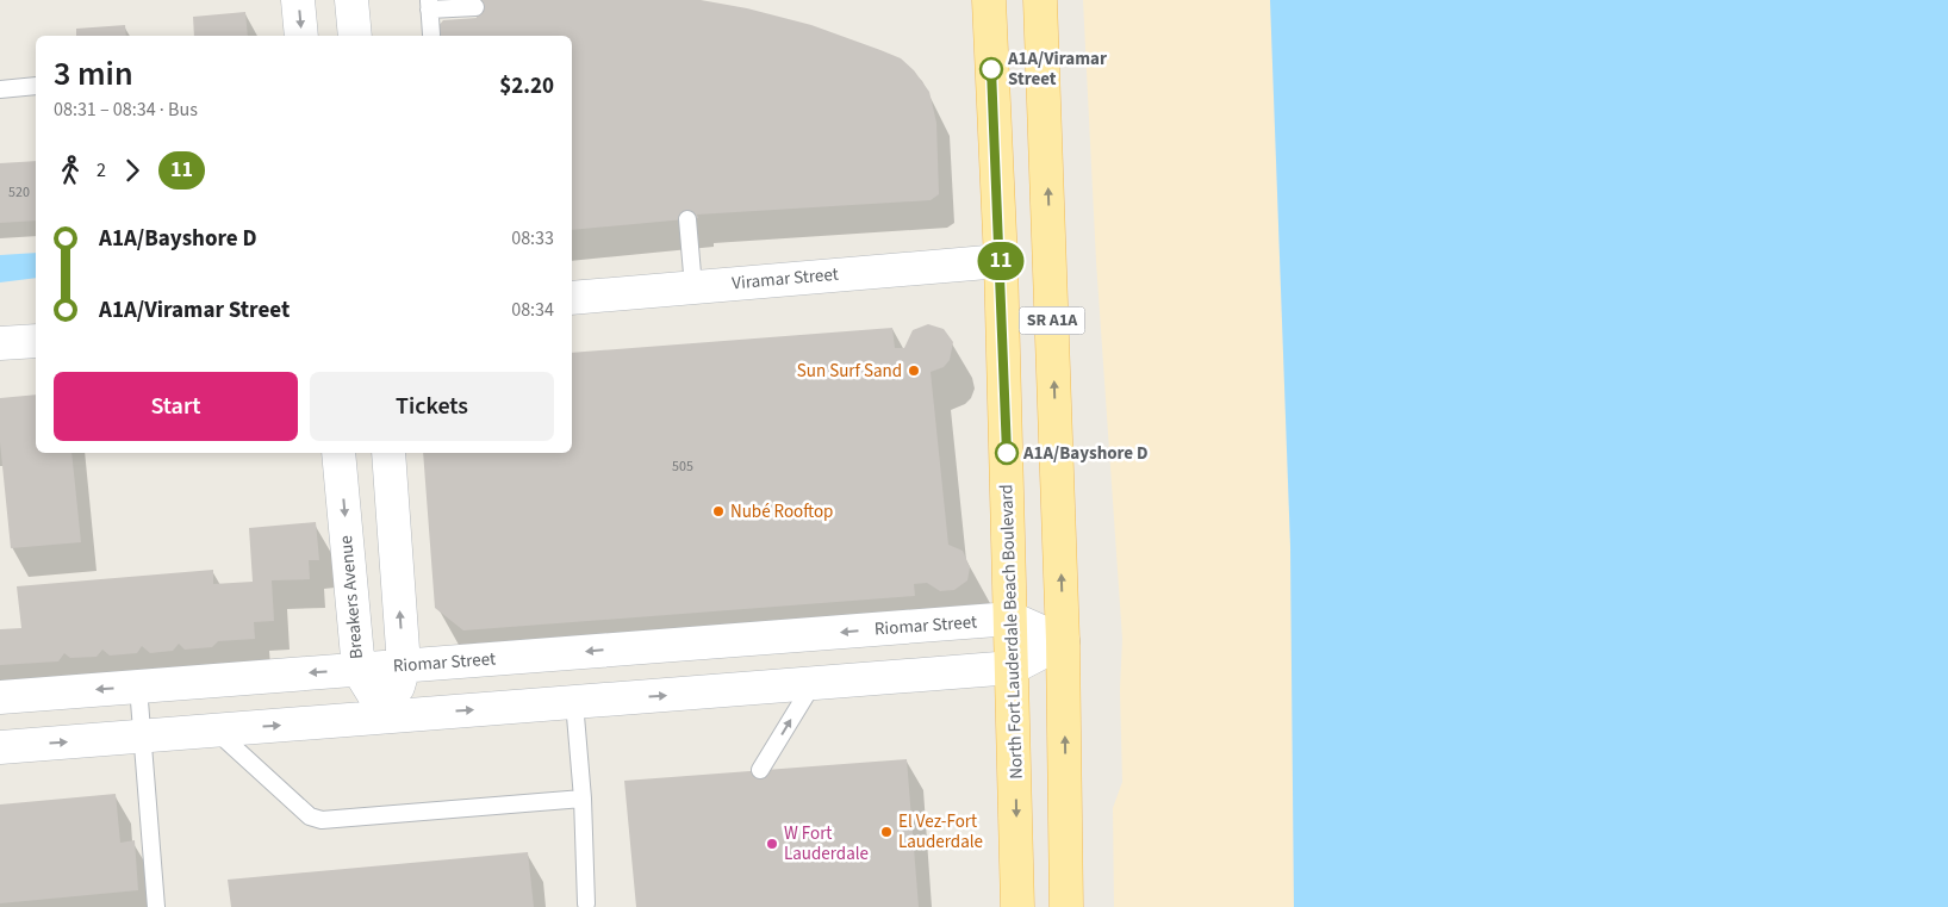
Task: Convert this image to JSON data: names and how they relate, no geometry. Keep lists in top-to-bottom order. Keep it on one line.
{"streets":{"main road":["SR A1A","North Fort Lauderdale Beach Boulevard"],"street":["Viramar Street","Breakers Avenue","Riomar Street"]},"crossings":[["Viramar Street","North Fort Lauderdale Beach Boulevard"],["SR A1A","Riomar Street"],["Breakers Avenue","Riomar Street"],["Riomar Street","North Fort Lauderdale Beach Boulevard"]],"places":["A1A/Viramar Street","Sun Surf Sand","A1A/Bayshore D","Nubé Rooftop","El Vez-Fort Lauderdale","W Fort Lauderdale"],"lines":["bus line 11"],"house_numbers":["520","505"],"page":{"on_map":"11","heading":["3 min","08:31 – 08:34 · Bus","$2.20"],"legs":["2","11"],"list":[{"name":"A1A/Bayshore D","value":"08:33"},{"name":"A1A/Viramar Street","value":"08:34"}],"buttons":["Start","Tickets"]}}
